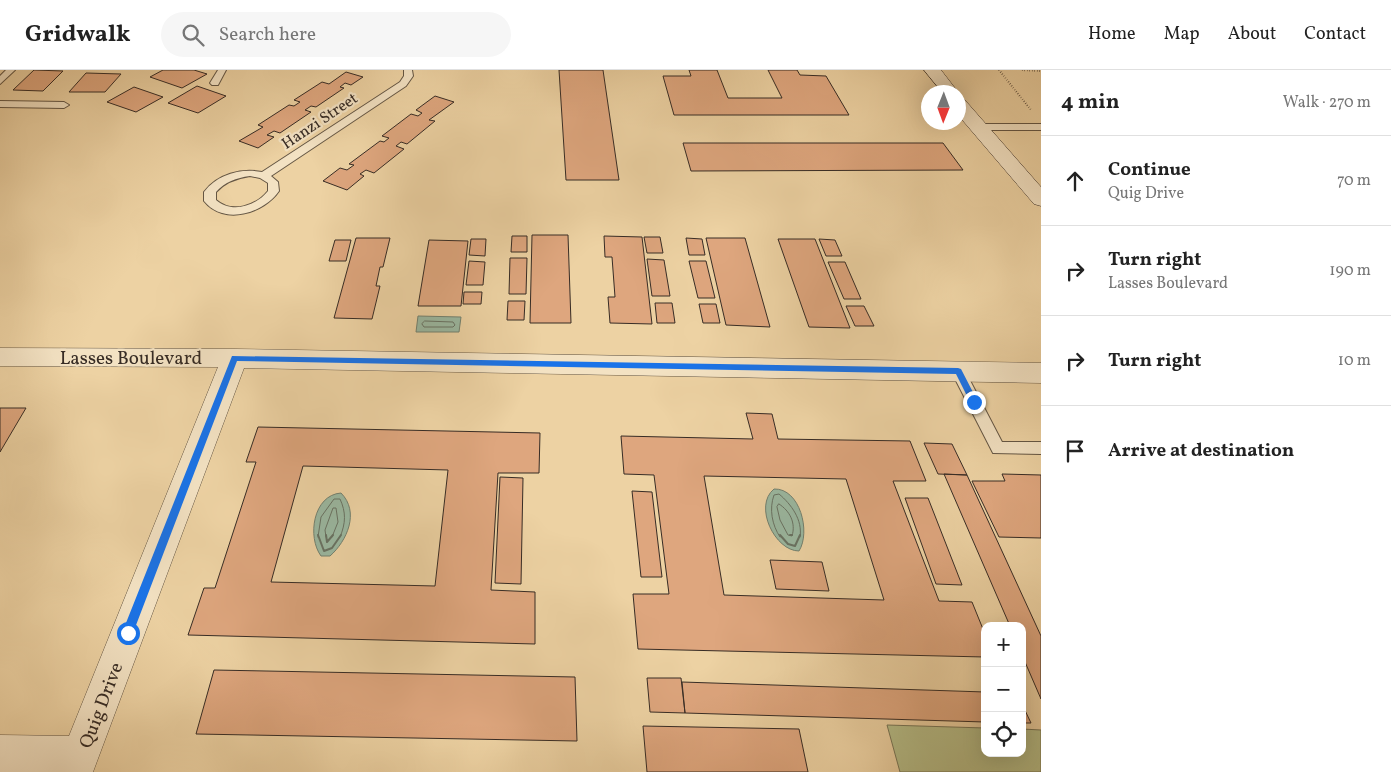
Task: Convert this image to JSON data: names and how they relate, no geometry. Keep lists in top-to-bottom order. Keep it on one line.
{"streets":{"street":["Lasses Boulevard","Quig Drive"],"lane":["Hanzi Street"]},"crossings":[["Lasses Boulevard","Quig Drive"]],"north":"bottom","page":{"header":"Gridwalk","search":"Search here","nav":["Home","Map","About","Contact"],"heading":["4 min","Walk · 270 m"],"list":[["Continue","Quig Drive","70 m"],["Turn right","Lasses Boulevard","190 m"],["Turn right","10 m"],"Arrive at destination"],"map_buttons":["+","−"]}}
